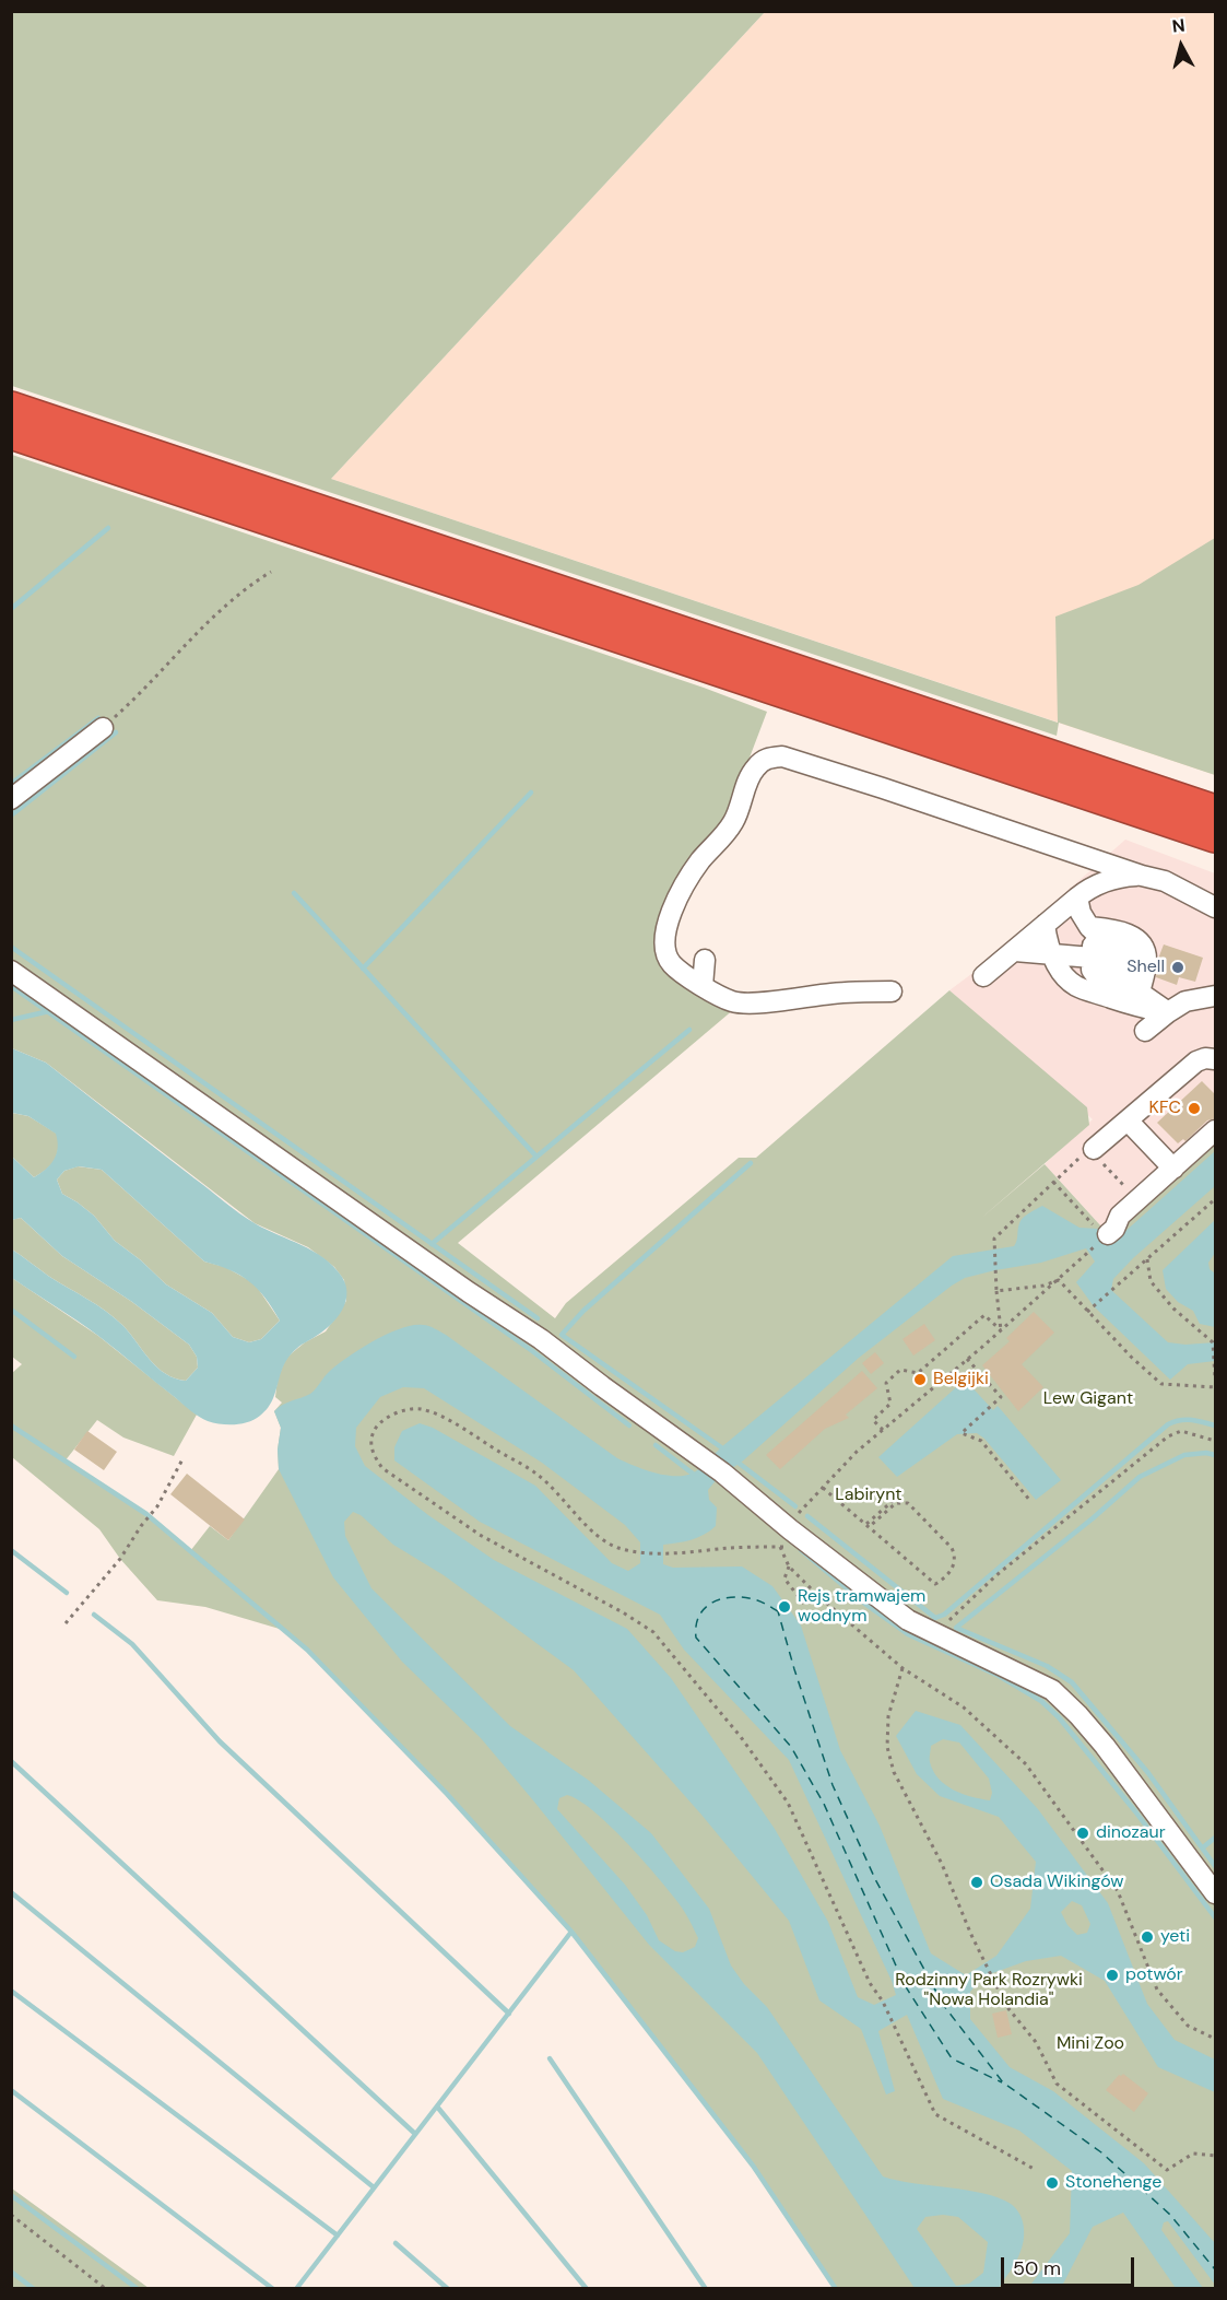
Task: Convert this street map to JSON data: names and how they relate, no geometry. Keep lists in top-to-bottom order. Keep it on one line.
{"parks":["Lew Gigant","Labirynt","Rodzinny Park Rozrywki \"Nowa Holandia\"","Mini Zoo"],"places":["Shell","KFC","Belgijki","Rejs tramwajem wodnym","dinozaur","Osada Wikingów","yeti","potwór","Stonehenge"],"scale_bar":"50 m","north":"top"}
